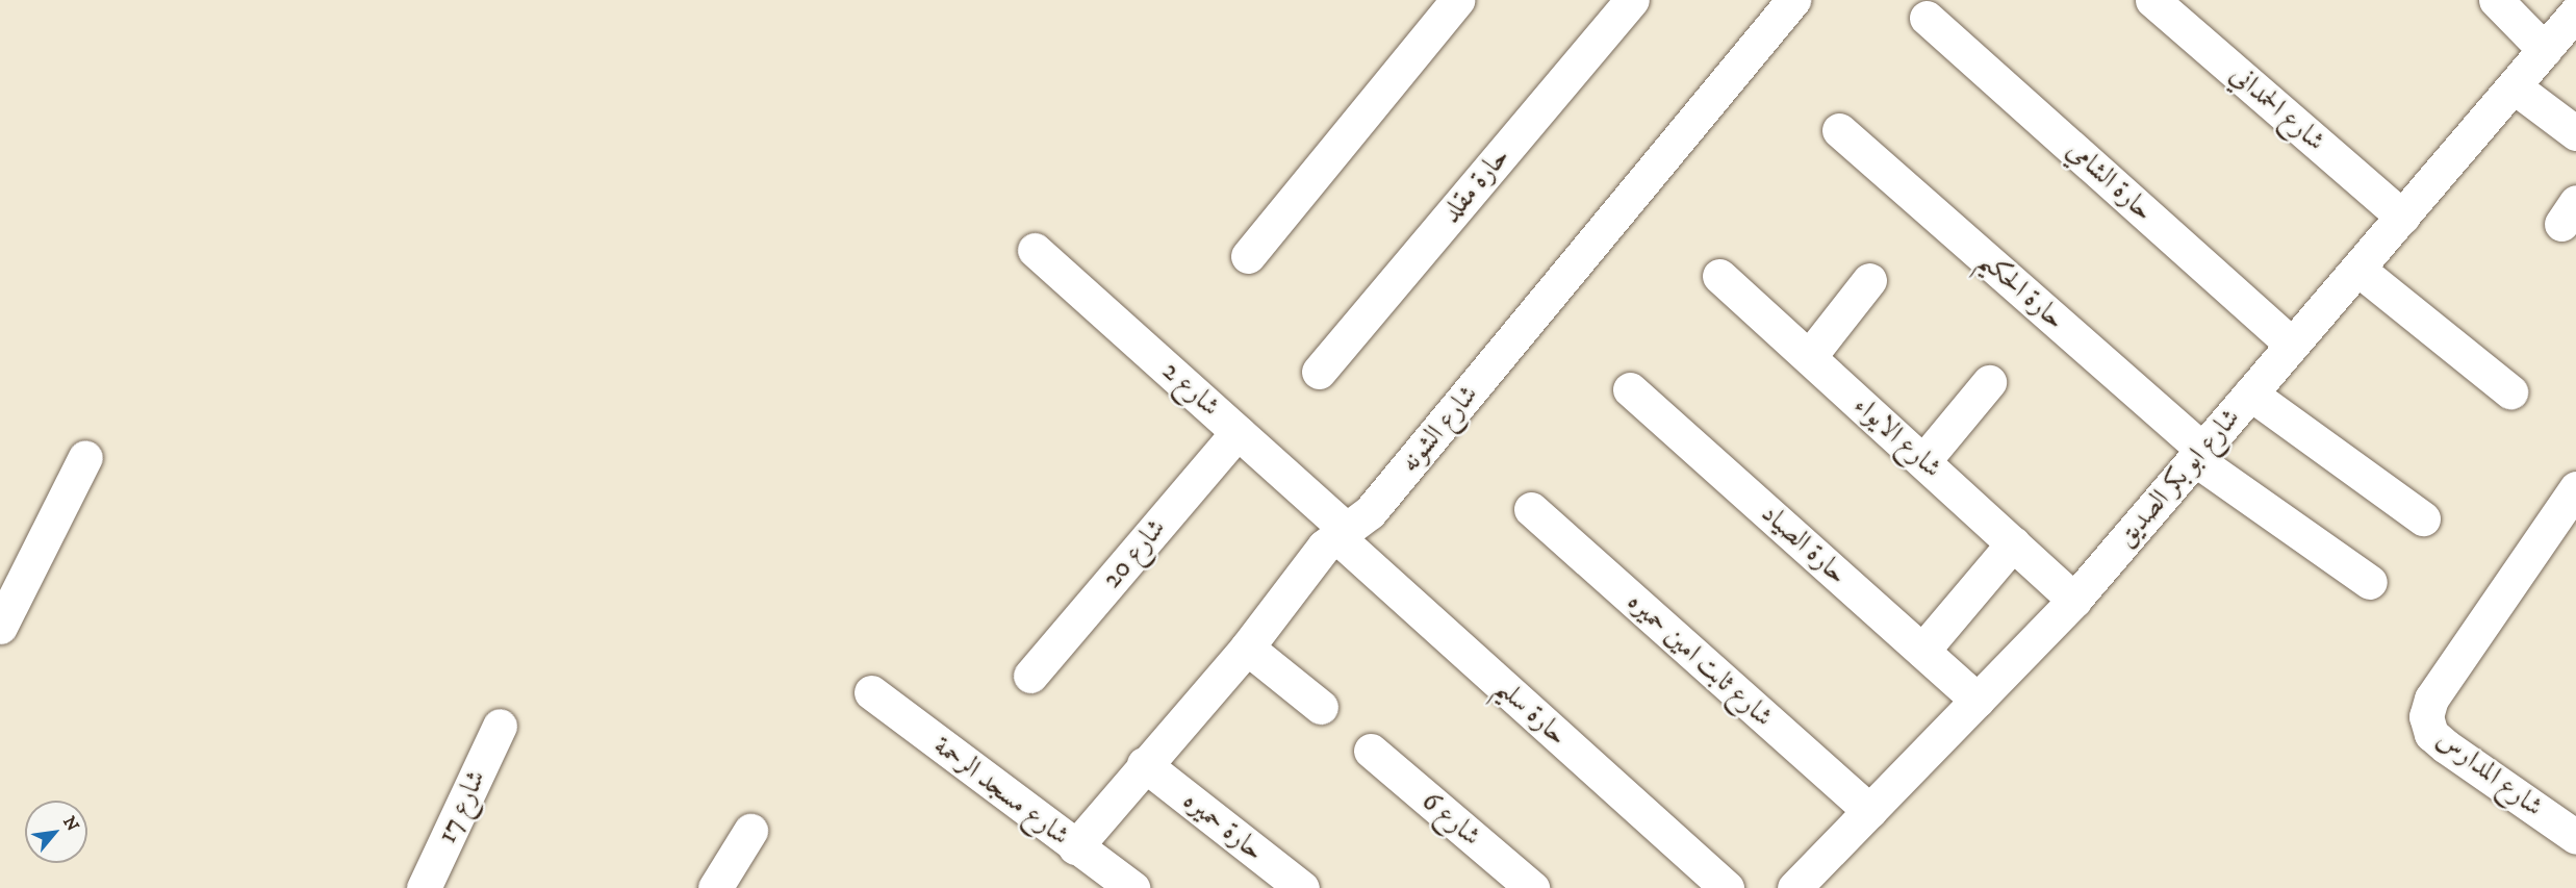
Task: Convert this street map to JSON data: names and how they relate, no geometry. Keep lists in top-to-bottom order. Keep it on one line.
{"streets":{"street":["شارع الحمداني","حارة الشامي","حارة مقلد","حارة الحكيم","شارع 2","شارع الشونه","شارع الايواء","شارع ابو بكر الصديق","حارة الصياد","شارع 20","شارع ثابت امين حميره","حارة سليم","شارع المدارس","شارع مسجد الرحمة","شارع 17","شارع 6","حارة حميره"]},"crossings":[["شارع الحمداني","شارع ابو بكر الصديق"],["حارة الشامي","شارع ابو بكر الصديق"],["حارة الحكيم","شارع ابو بكر الصديق"],["شارع 2","شارع الشونه"],["شارع 2","شارع 20"],["شارع 2","حارة سليم"],["شارع الشونه","حارة سليم"],["شارع الشونه","شارع مسجد الرحمة"],["شارع الشونه","حارة حميره"],["شارع الايواء","شارع ابو بكر الصديق"],["شارع ابو بكر الصديق","حارة الصياد"],["شارع ابو بكر الصديق","شارع ثابت امين حميره"]],"north":"top right"}
